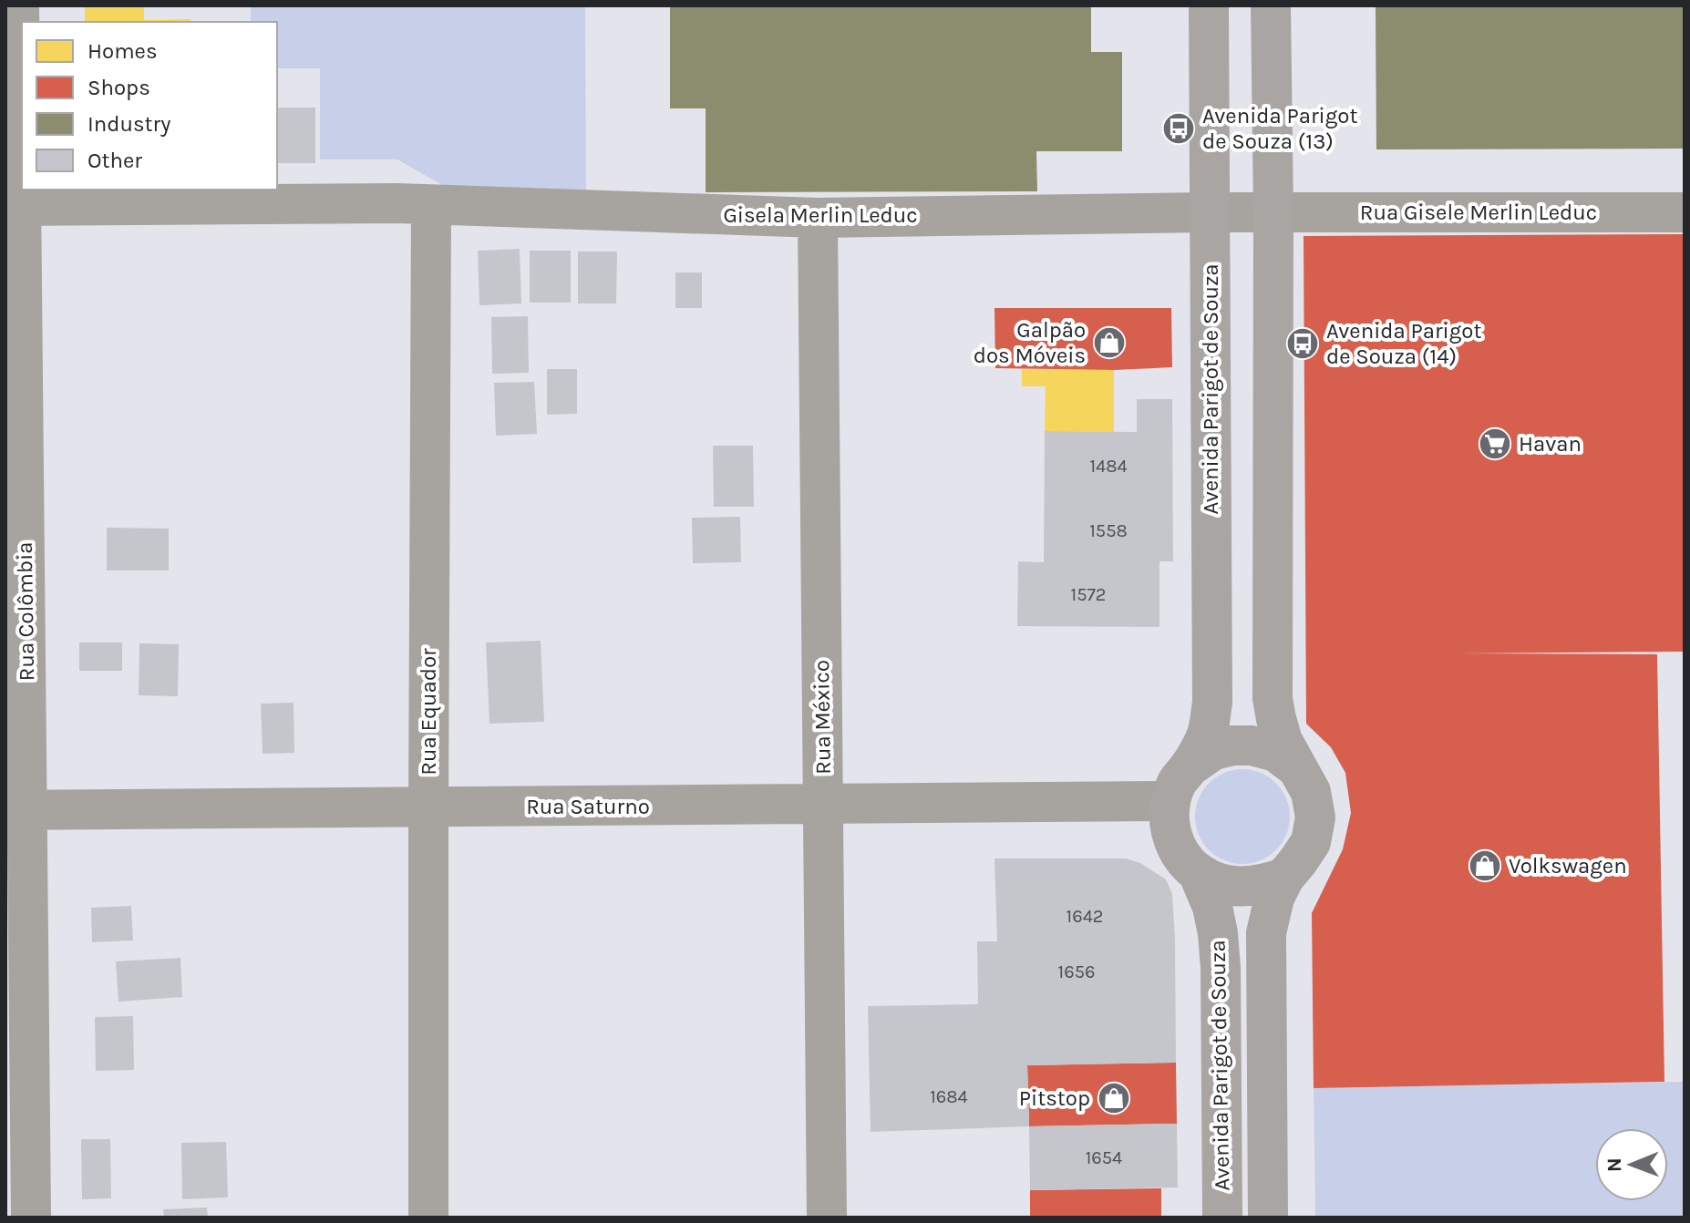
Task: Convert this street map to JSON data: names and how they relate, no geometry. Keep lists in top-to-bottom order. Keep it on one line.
{"streets":{"main road":["Avenida Parigot de Souza"],"street":["Rua Gisele Merlin Leduc","Gisela Merlin Leduc","Rua Colômbia","Rua Equador","Rua México","Rua Saturno"]},"crossings":[["Rua Gisele Merlin Leduc","Gisela Merlin Leduc"],["Gisela Merlin Leduc","Avenida Parigot de Souza"],["Gisela Merlin Leduc","Rua Colômbia"],["Gisela Merlin Leduc","Rua Equador"],["Gisela Merlin Leduc","Rua México"],["Avenida Parigot de Souza","Rua Saturno"],["Rua Colômbia","Rua Saturno"],["Rua Equador","Rua Saturno"],["Rua México","Rua Saturno"]],"places":{"bus stop":["Avenida Parigot de Souza (13)","Avenida Parigot de Souza (14)"],"shop":["Galpão dos Móveis","Volkswagen","Pitstop"],"supermarket":["Havan"]},"house_numbers":["1484","1558","1572","1642","1656","1684","1654"],"legend":["Homes","Shops","Industry","Other"],"north":"left"}
